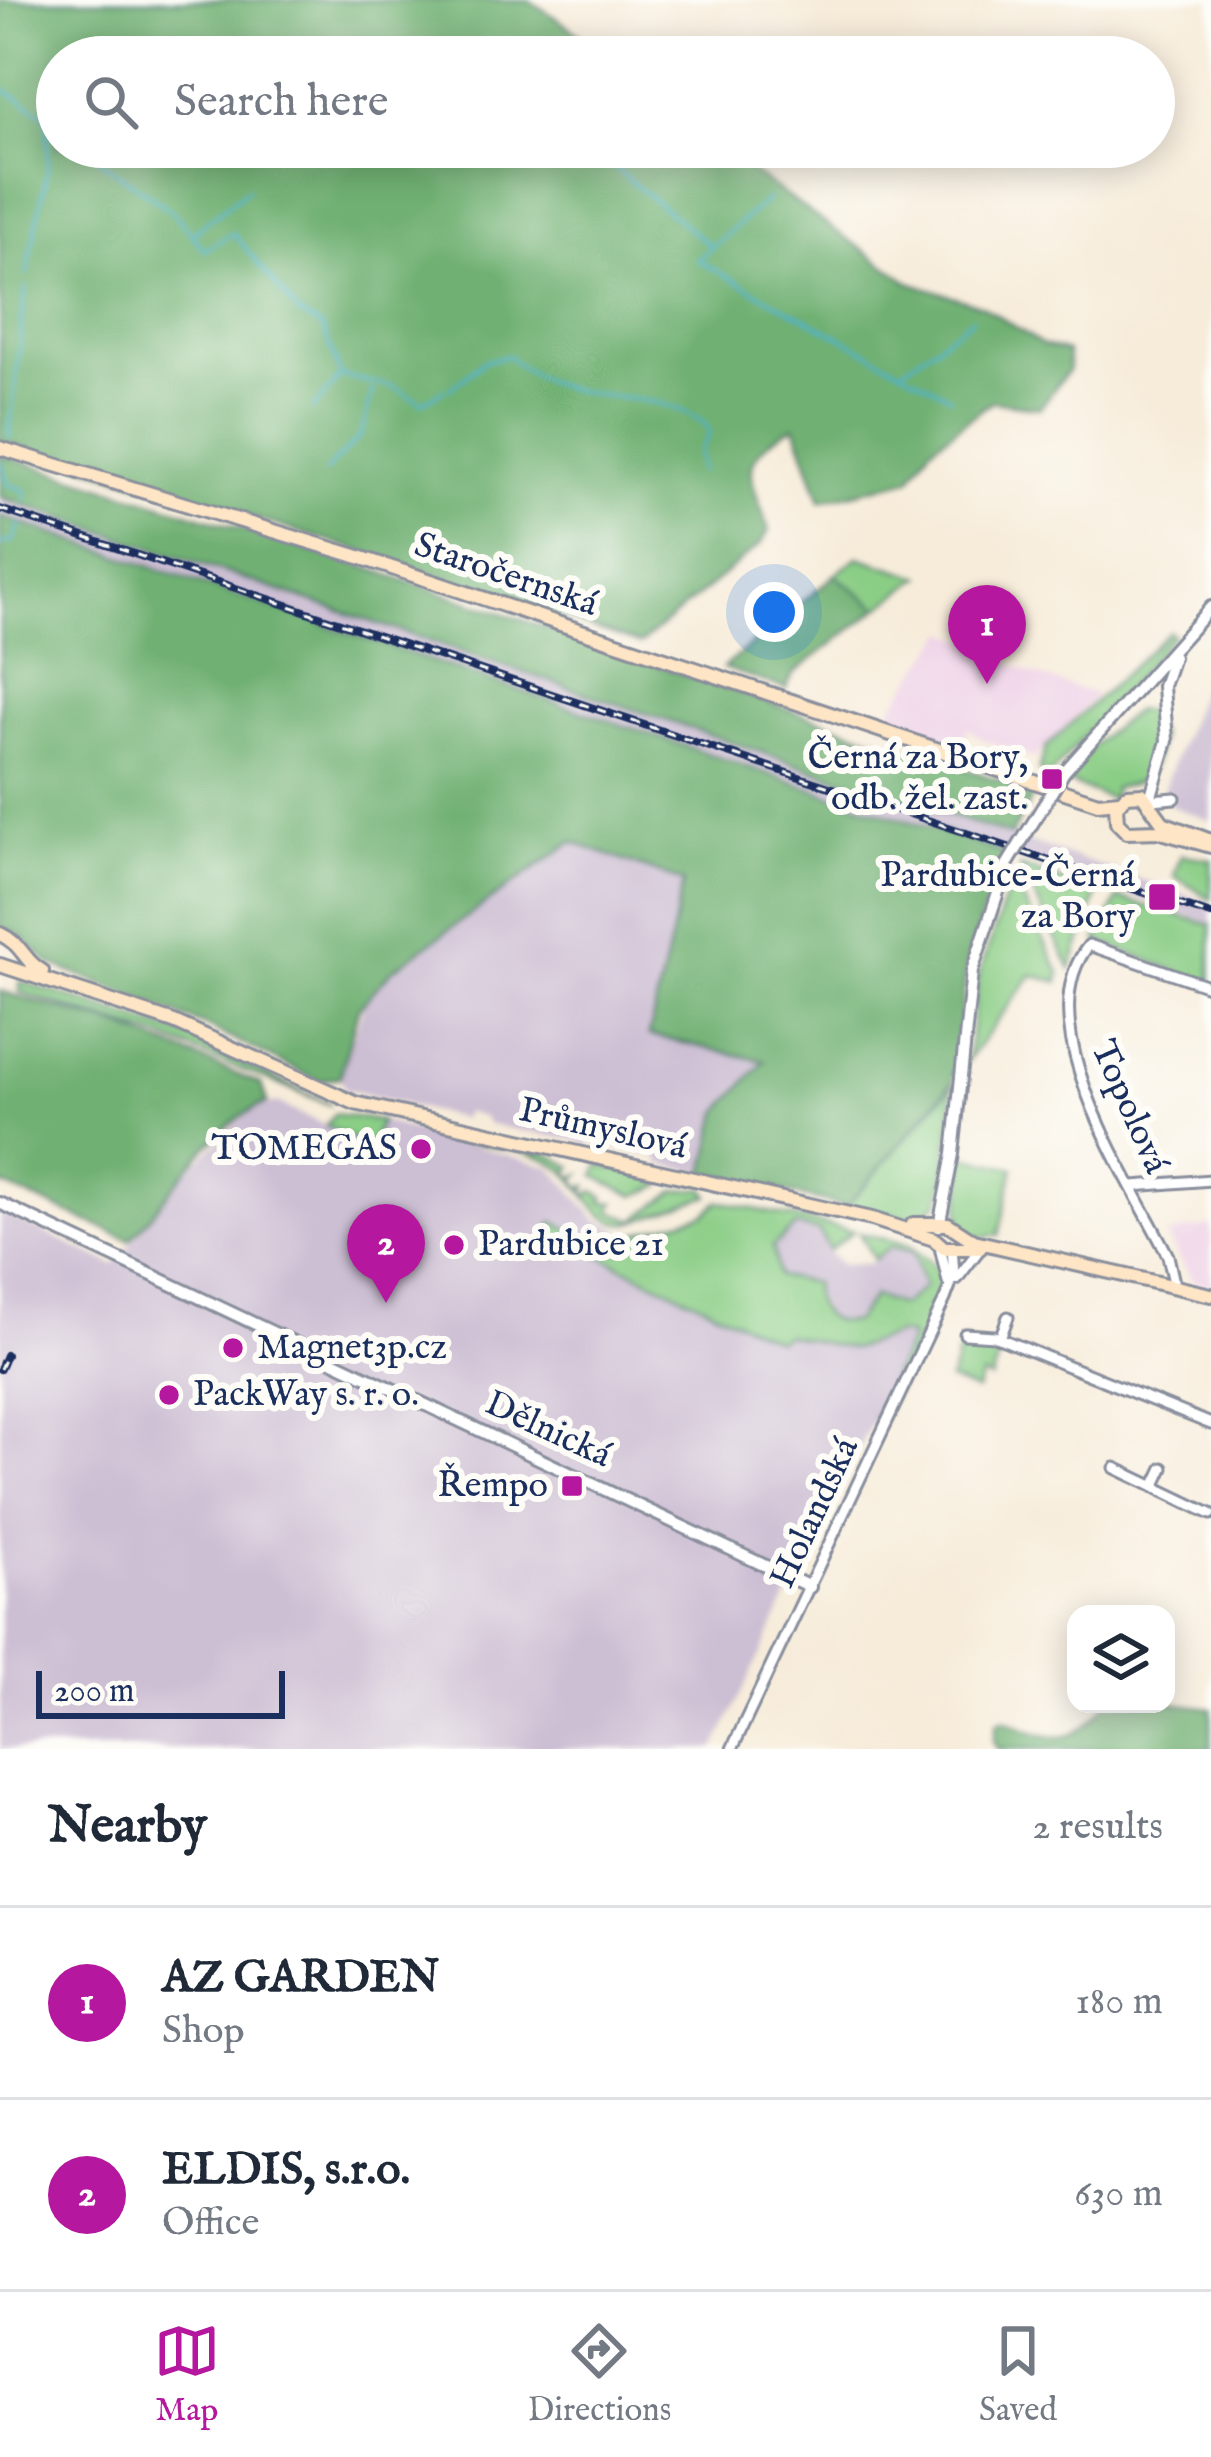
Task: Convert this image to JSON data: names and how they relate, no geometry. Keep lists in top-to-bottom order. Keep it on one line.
{"streets":{"main road":["Staročernská","Průmyslová"],"street":["Topolová","Dělnická","Holandská"]},"crossings":[["Dělnická","Holandská"]],"places":{"transit":["Černá za Bory, odb. žel. zast.","Pardubice-Černá za Bory","Řempo"],"other":["TOMEGAS","Pardubice 21","Magnet3p.cz","PackWay s. r. o."]},"scale_bar":"200 m","page":{"search":"Search here","pins":["1","2"],"scale":"200 m","heading":["Nearby","2 results"],"list":[{"mark":"1","name":"AZ GARDEN","note":"Shop","value":"180 m"},{"mark":"2","name":"ELDIS, s.r.o.","note":"Office","value":"630 m"}],"nav":["Map","Directions","Saved"]}}
